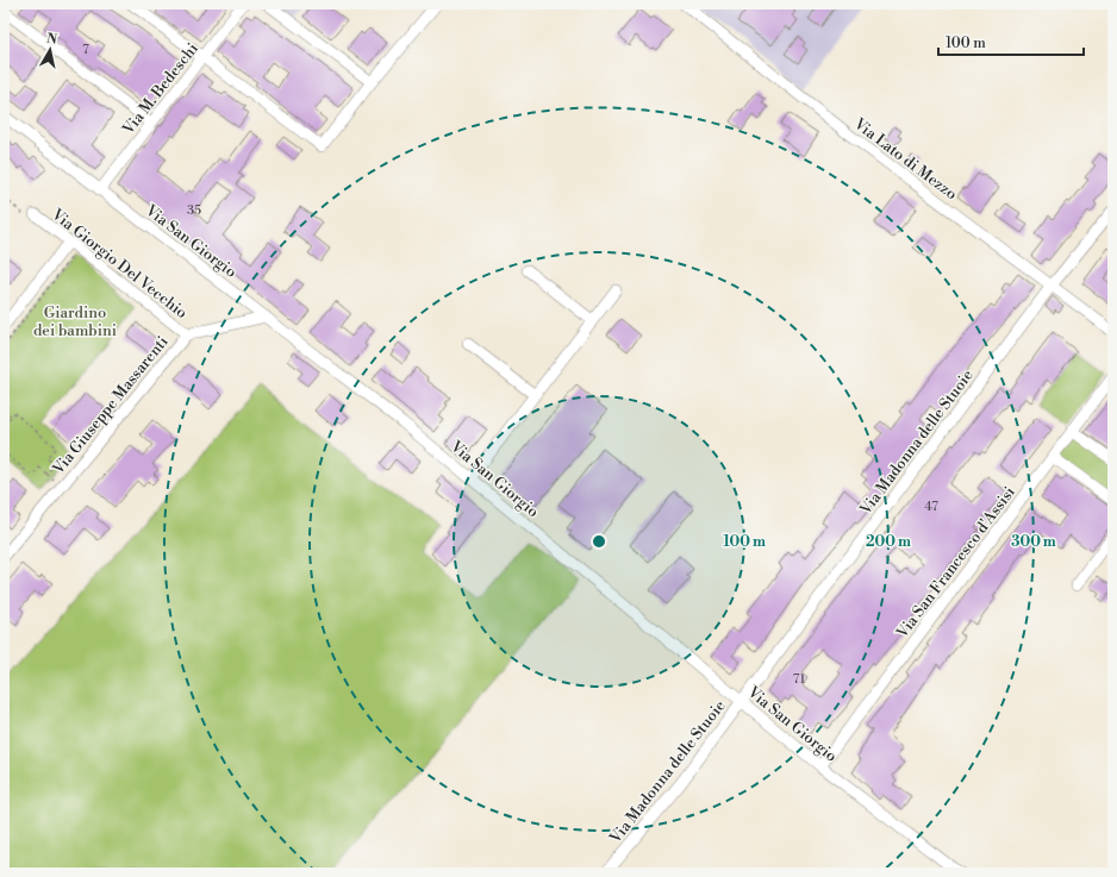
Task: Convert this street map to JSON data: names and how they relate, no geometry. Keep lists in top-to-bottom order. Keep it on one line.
{"streets":{"street":["Via M. Bedeschi","Via Lato di Mezzo","Via San Giorgio","Via Giorgio Del Vecchio","Via Giuseppe Massarenti","Via Madonna delle Stuoie","Via San Francesco d'Assisi"]},"crossings":[["Via M. Bedeschi","Via San Giorgio"],["Via Lato di Mezzo","Via Madonna delle Stuoie"],["Via San Giorgio","Via Giuseppe Massarenti"],["Via San Giorgio","Via Madonna delle Stuoie"],["Via San Giorgio","Via San Francesco d'Assisi"],["Via Giorgio Del Vecchio","Via Giuseppe Massarenti"]],"parks":["Giardino dei bambini"],"house_numbers":["7","35","47","71"],"scale_bar":"100 m","north":"top","rings":["100 m","200 m","300 m"]}
